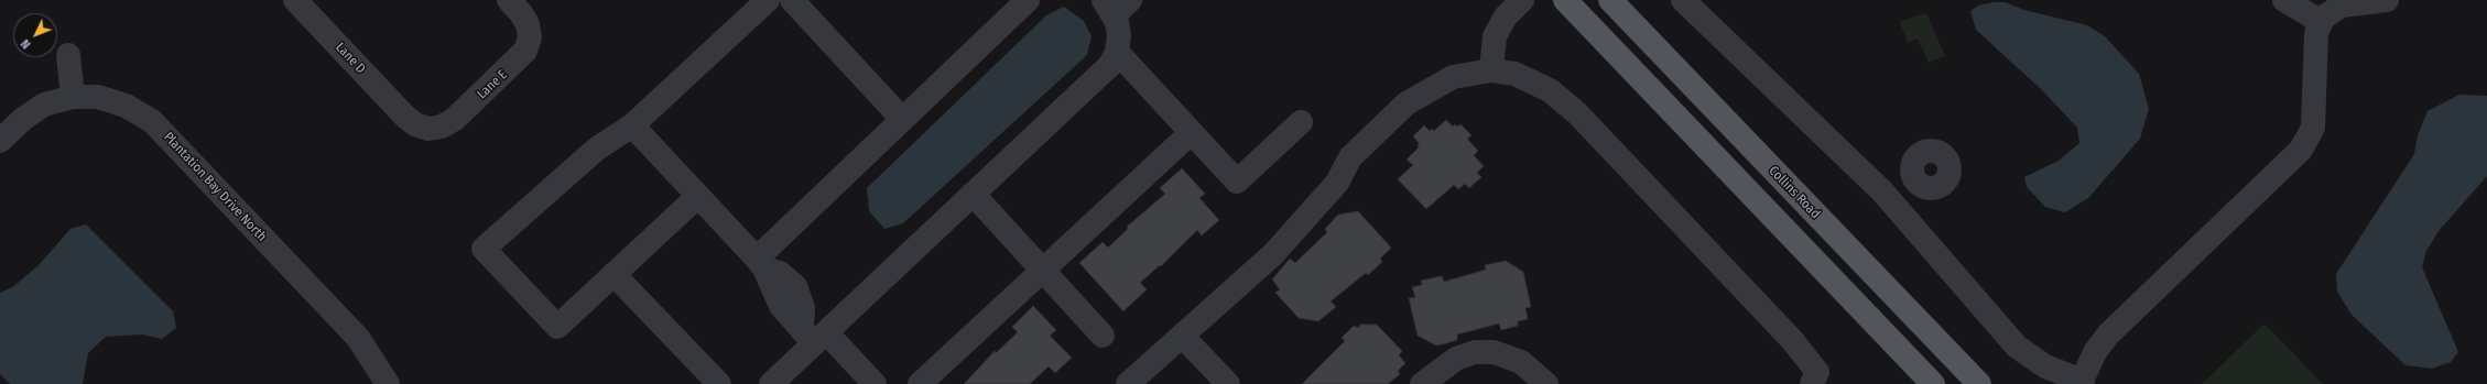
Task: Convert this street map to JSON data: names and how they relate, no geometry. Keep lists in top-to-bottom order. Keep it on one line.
{"streets":{"main road":["Collins Road"],"street":["Lane D","Lane E","Plantation Bay Drive North"]},"crossings":[["Lane D","Lane E"]],"north":"bottom left"}
